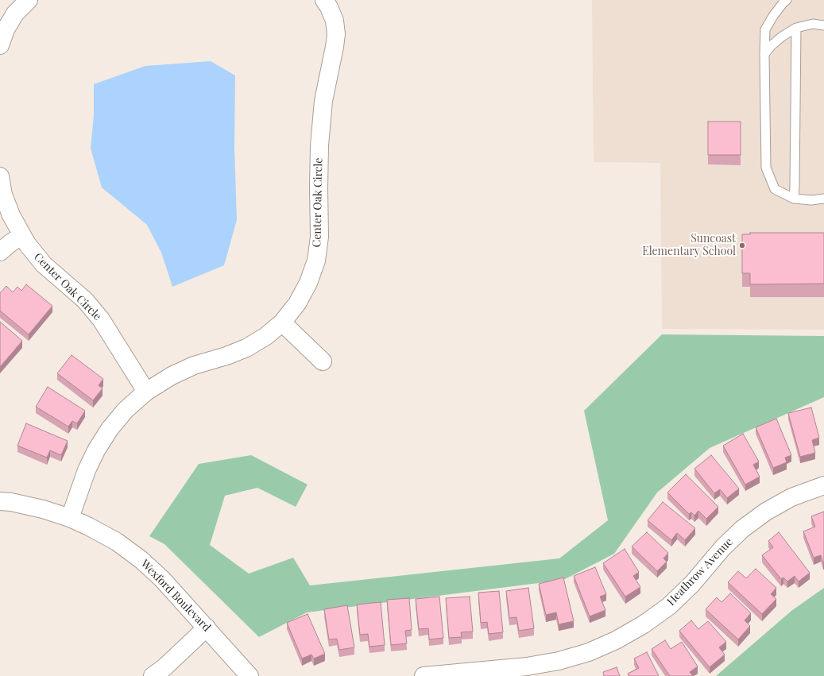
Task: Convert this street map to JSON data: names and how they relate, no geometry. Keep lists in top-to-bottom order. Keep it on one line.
{"streets":{"street":["Center Oak Circle","Heathrow Avenue","Wexford Boulevard"]},"crossings":[["Center Oak Circle","Wexford Boulevard"]],"places":["Suncoast Elementary School"]}
